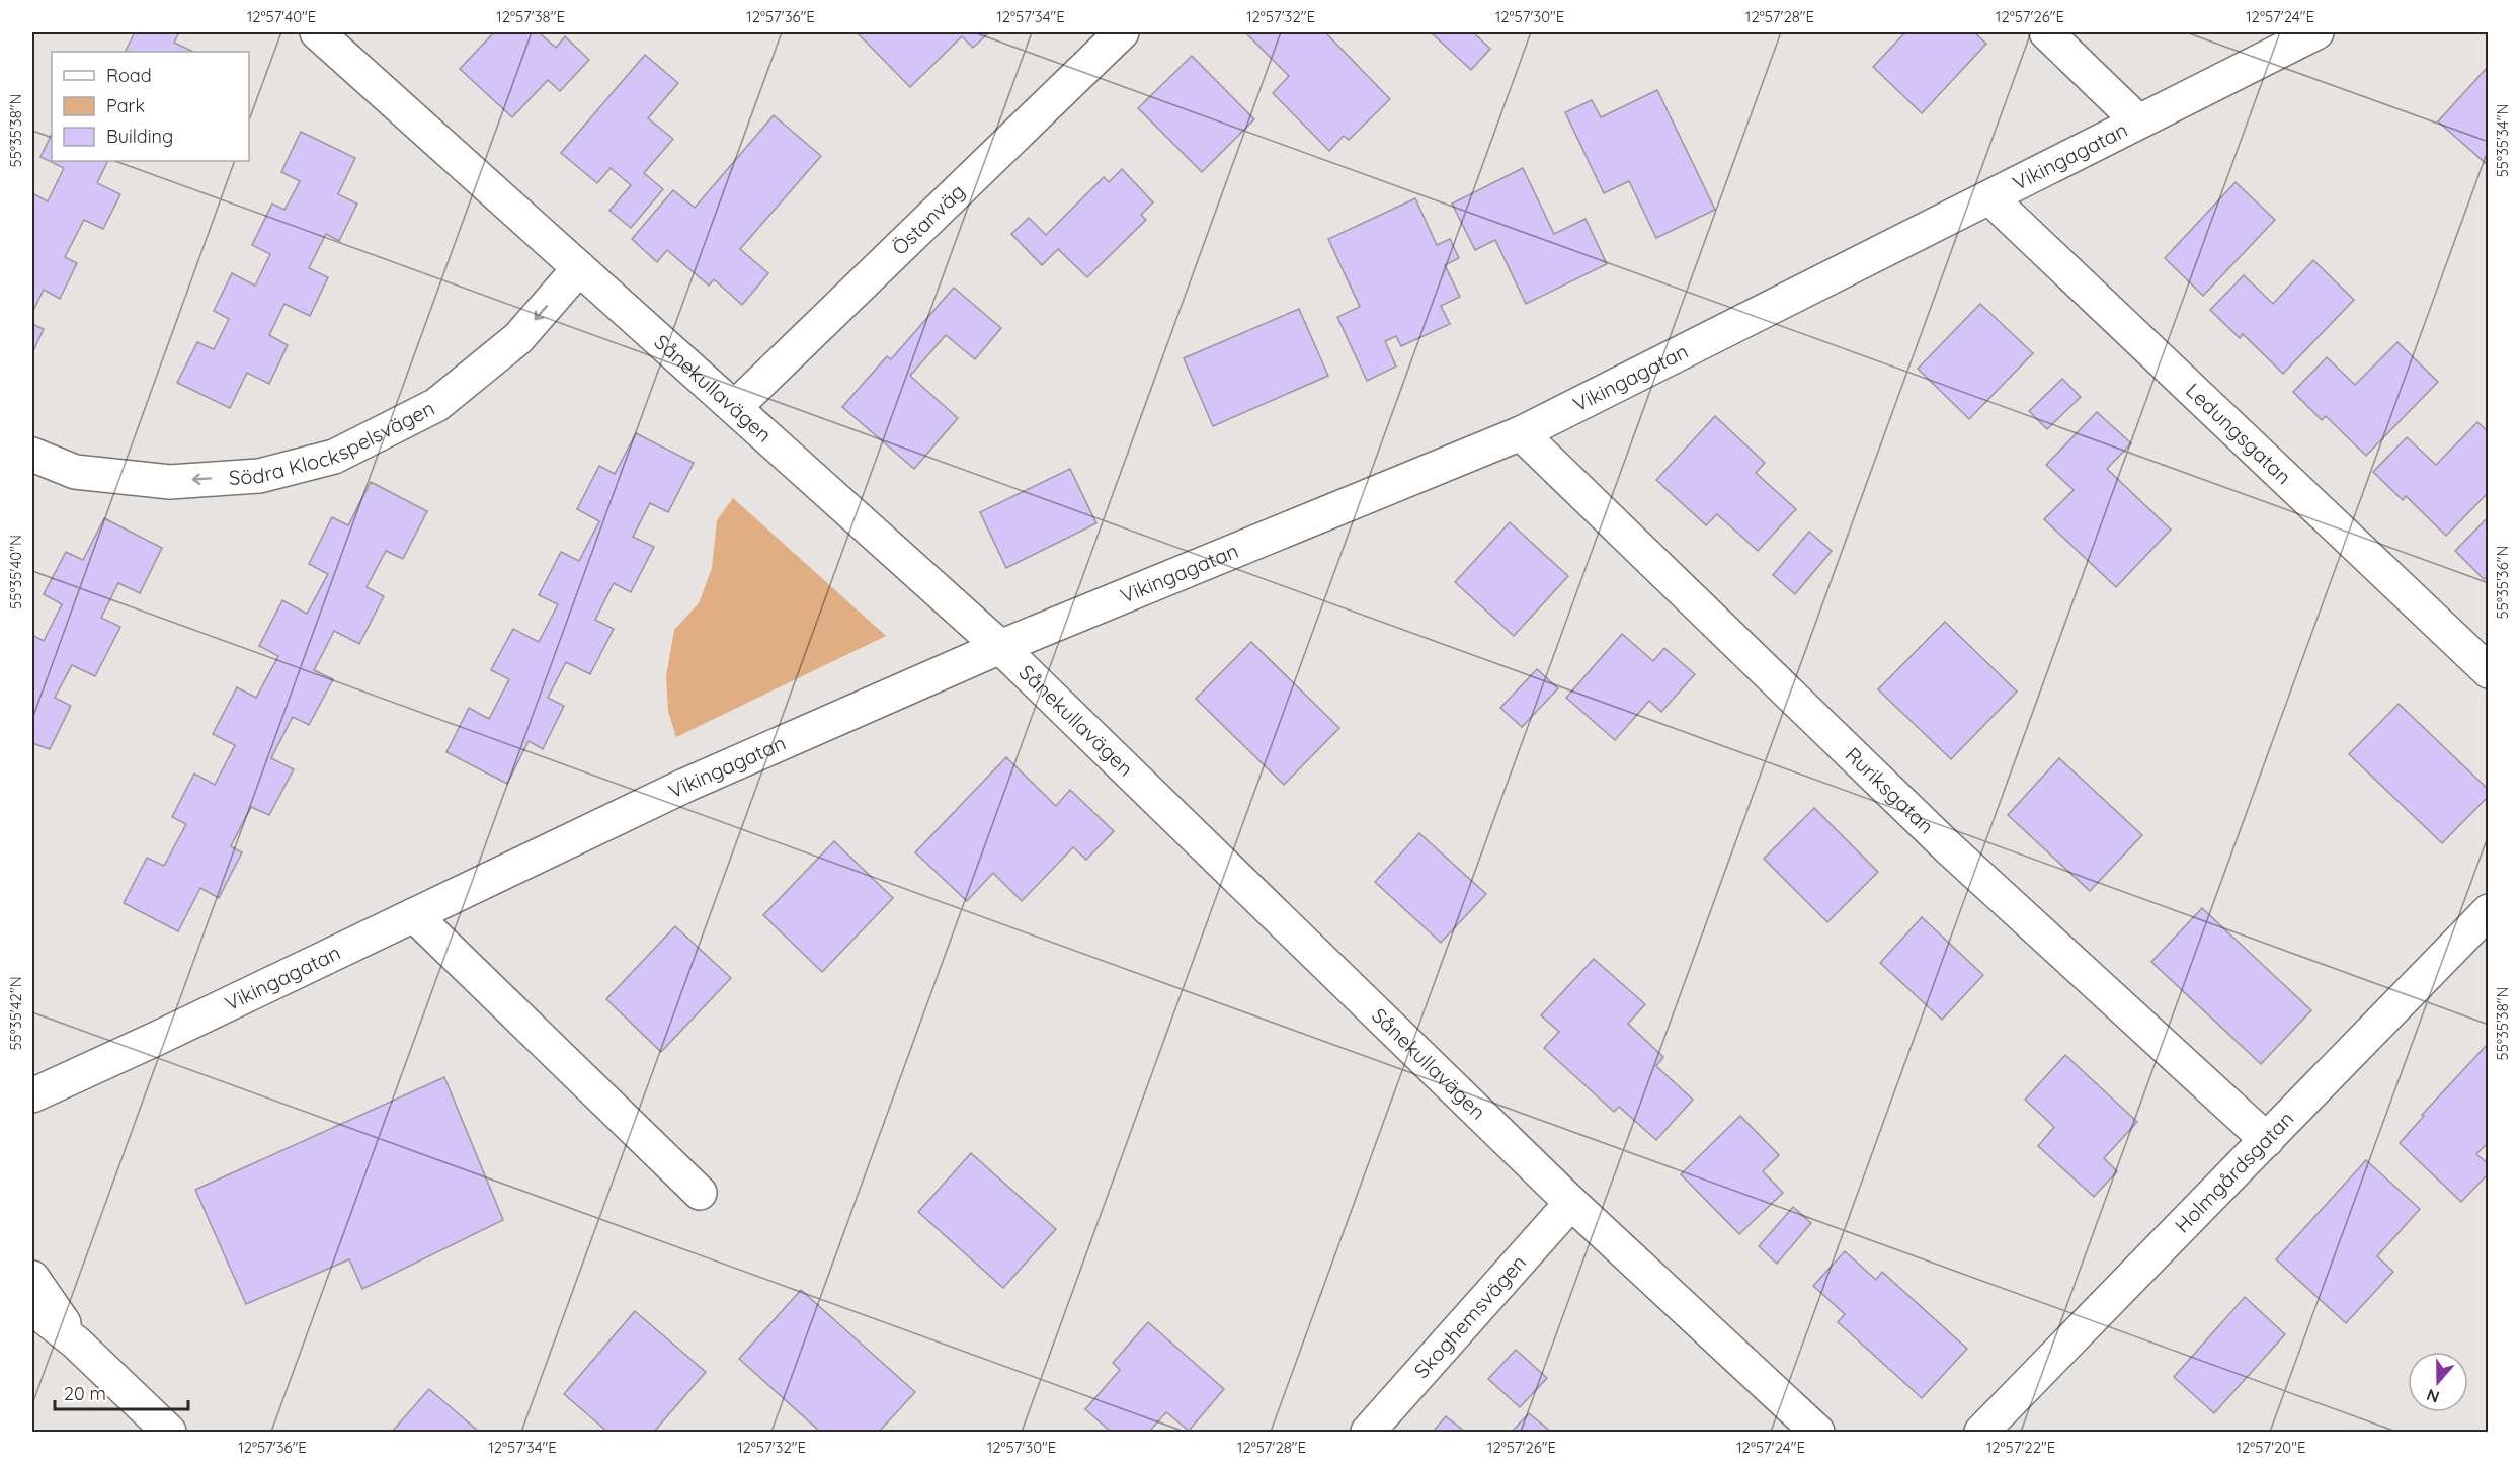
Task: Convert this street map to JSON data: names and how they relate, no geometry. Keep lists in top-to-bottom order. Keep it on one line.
{"streets":{"street":["Vikingagatan","Östanväg","Sånekullavägen","Ledungsgatan","Södra Klockspelsvägen","Ruriksgatan","Holmgårdsgatan","Skoghemsvägen"]},"crossings":[["Vikingagatan","Sånekullavägen"],["Vikingagatan","Ledungsgatan"],["Vikingagatan","Ruriksgatan"],["Östanväg","Sånekullavägen"],["Sånekullavägen","Södra Klockspelsvägen"],["Sånekullavägen","Skoghemsvägen"],["Ruriksgatan","Holmgårdsgatan"]],"one_way":["Södra Klockspelsvägen"],"legend":["Road","Park","Building"],"scale_bar":"20 m","north":"bottom","coordinates":["12°57'40\"E","12°57'38\"E","12°57'36\"E","12°57'34\"E","12°57'32\"E","12°57'30\"E","12°57'28\"E","12°57'26\"E","12°57'24\"E","55°35'38\"N","55°35'34\"N","55°35'40\"N","55°35'36\"N","55°35'42\"N","12°57'22\"E","12°57'20\"E"]}
